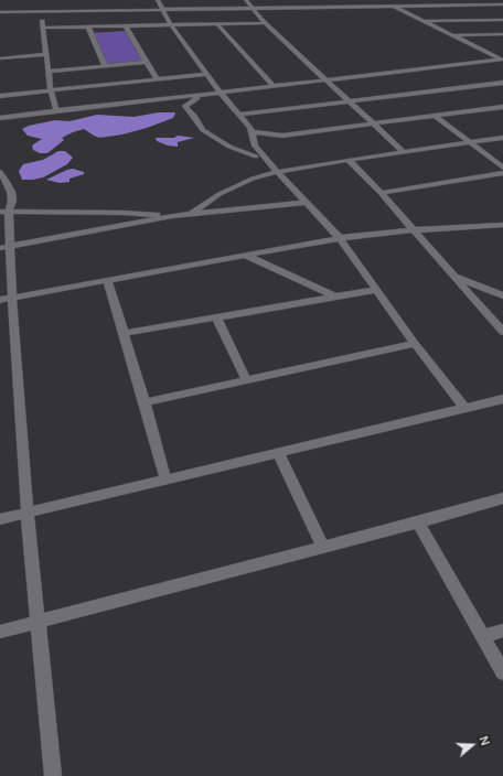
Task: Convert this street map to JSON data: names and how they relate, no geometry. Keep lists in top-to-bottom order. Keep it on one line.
{"north":"right"}
